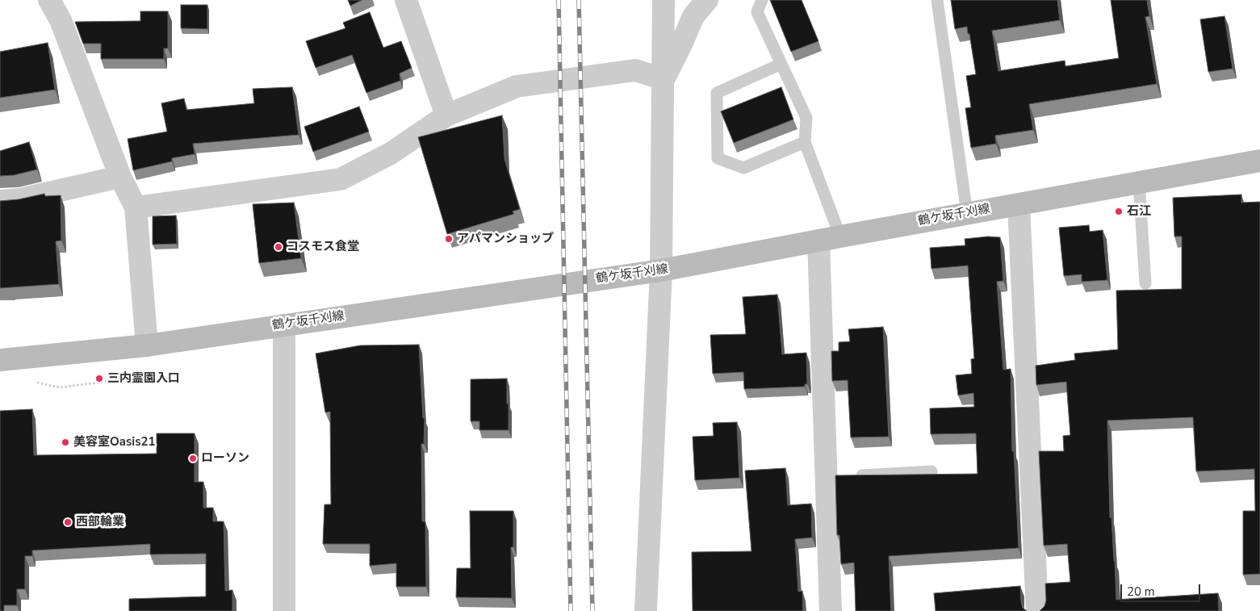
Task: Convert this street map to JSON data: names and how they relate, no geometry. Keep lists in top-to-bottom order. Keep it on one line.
{"streets":{"main road":["鶴ケ坂千刈線"]},"places":["石江","アパマンショップ","コスモス食堂","三内霊園入口","美容室Oasis21","ローソン","西部輪業"],"scale_bar":"20 m"}
